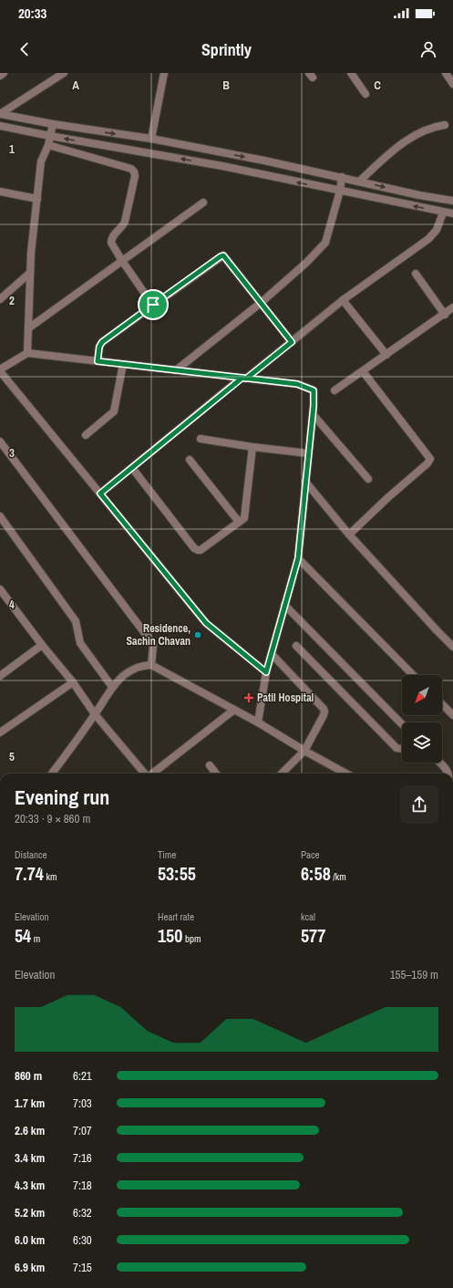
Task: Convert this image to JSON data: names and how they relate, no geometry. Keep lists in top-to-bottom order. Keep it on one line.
{"places":{"other":["Residence, Sachin Chavan"],"health":["Patil Hospital"]},"north":"bottom left","page":{"status":"20:33","header":"Sprintly","heading":["Evening run","20:33 · 9 × 860 m"],"stats":[["Distance","7.74 km"],["Time","53:55"],["Pace","6:58 /km"],["Elevation","54 m"],["Heart rate","150 bpm"],["kcal","577"]],"chart":["Elevation","155–159 m"],"list":[{"name":"860 m","note":"6:21"},{"name":"1.7 km","note":"7:03"},{"name":"2.6 km","note":"7:07"},{"name":"3.4 km","note":"7:16"},{"name":"4.3 km","note":"7:18"},{"name":"5.2 km","note":"6:32"},{"name":"6.0 km","note":"6:30"},{"name":"6.9 km","note":"7:15"}]},"grid":{"columns":["A","B","C"],"rows":["1","2","3","4","5"]}}
